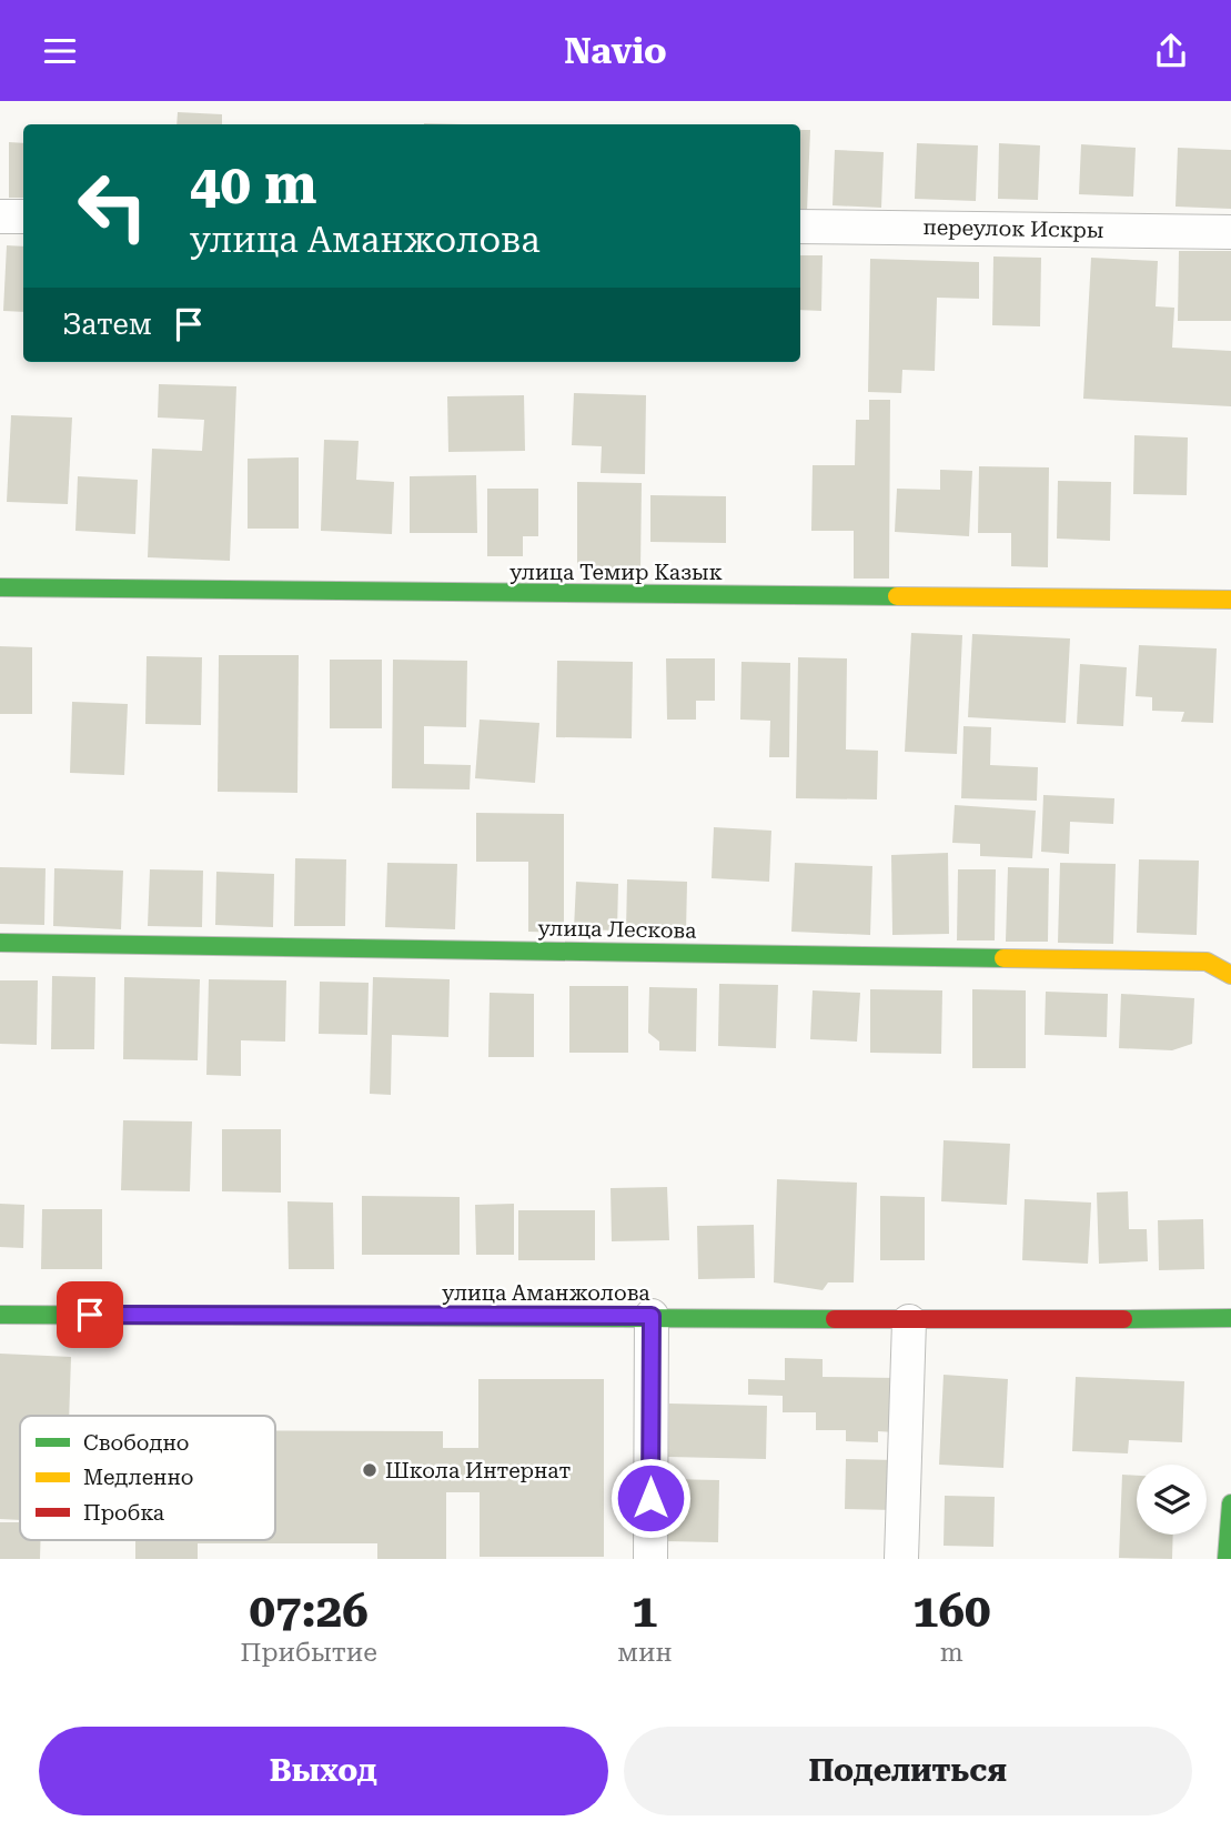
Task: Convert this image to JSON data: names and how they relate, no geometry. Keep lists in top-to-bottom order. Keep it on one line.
{"streets":{"street":["переулок Искры","улица Темир Казык","улица Лескова","улица Аманжолова"]},"places":["Школа Интернат"],"legend":["Свободно","Медленно","Пробка"],"page":{"header":"Navio","turn":["40 m","улица Аманжолова"],"then":"Затем","eta":["07:26","Прибытие","1","мин","160","m"],"buttons":["Выход","Поделиться"]}}
